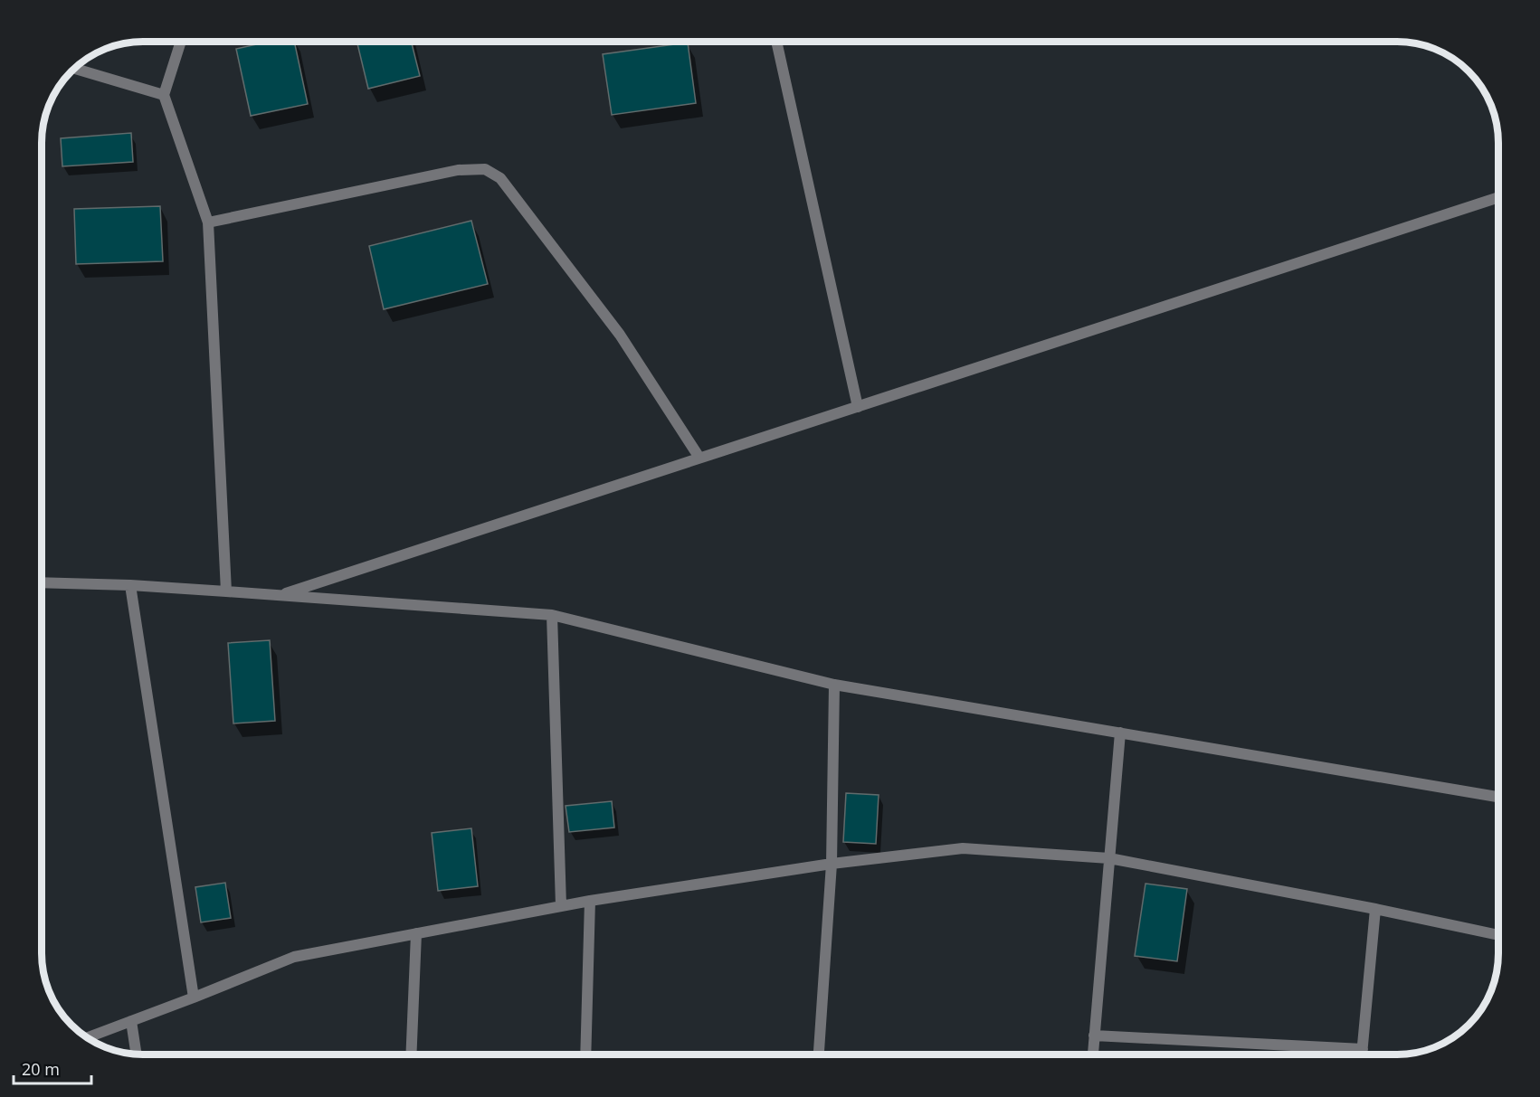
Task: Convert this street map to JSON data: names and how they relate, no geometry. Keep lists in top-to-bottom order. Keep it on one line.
{"scale_bar":"20 m"}
